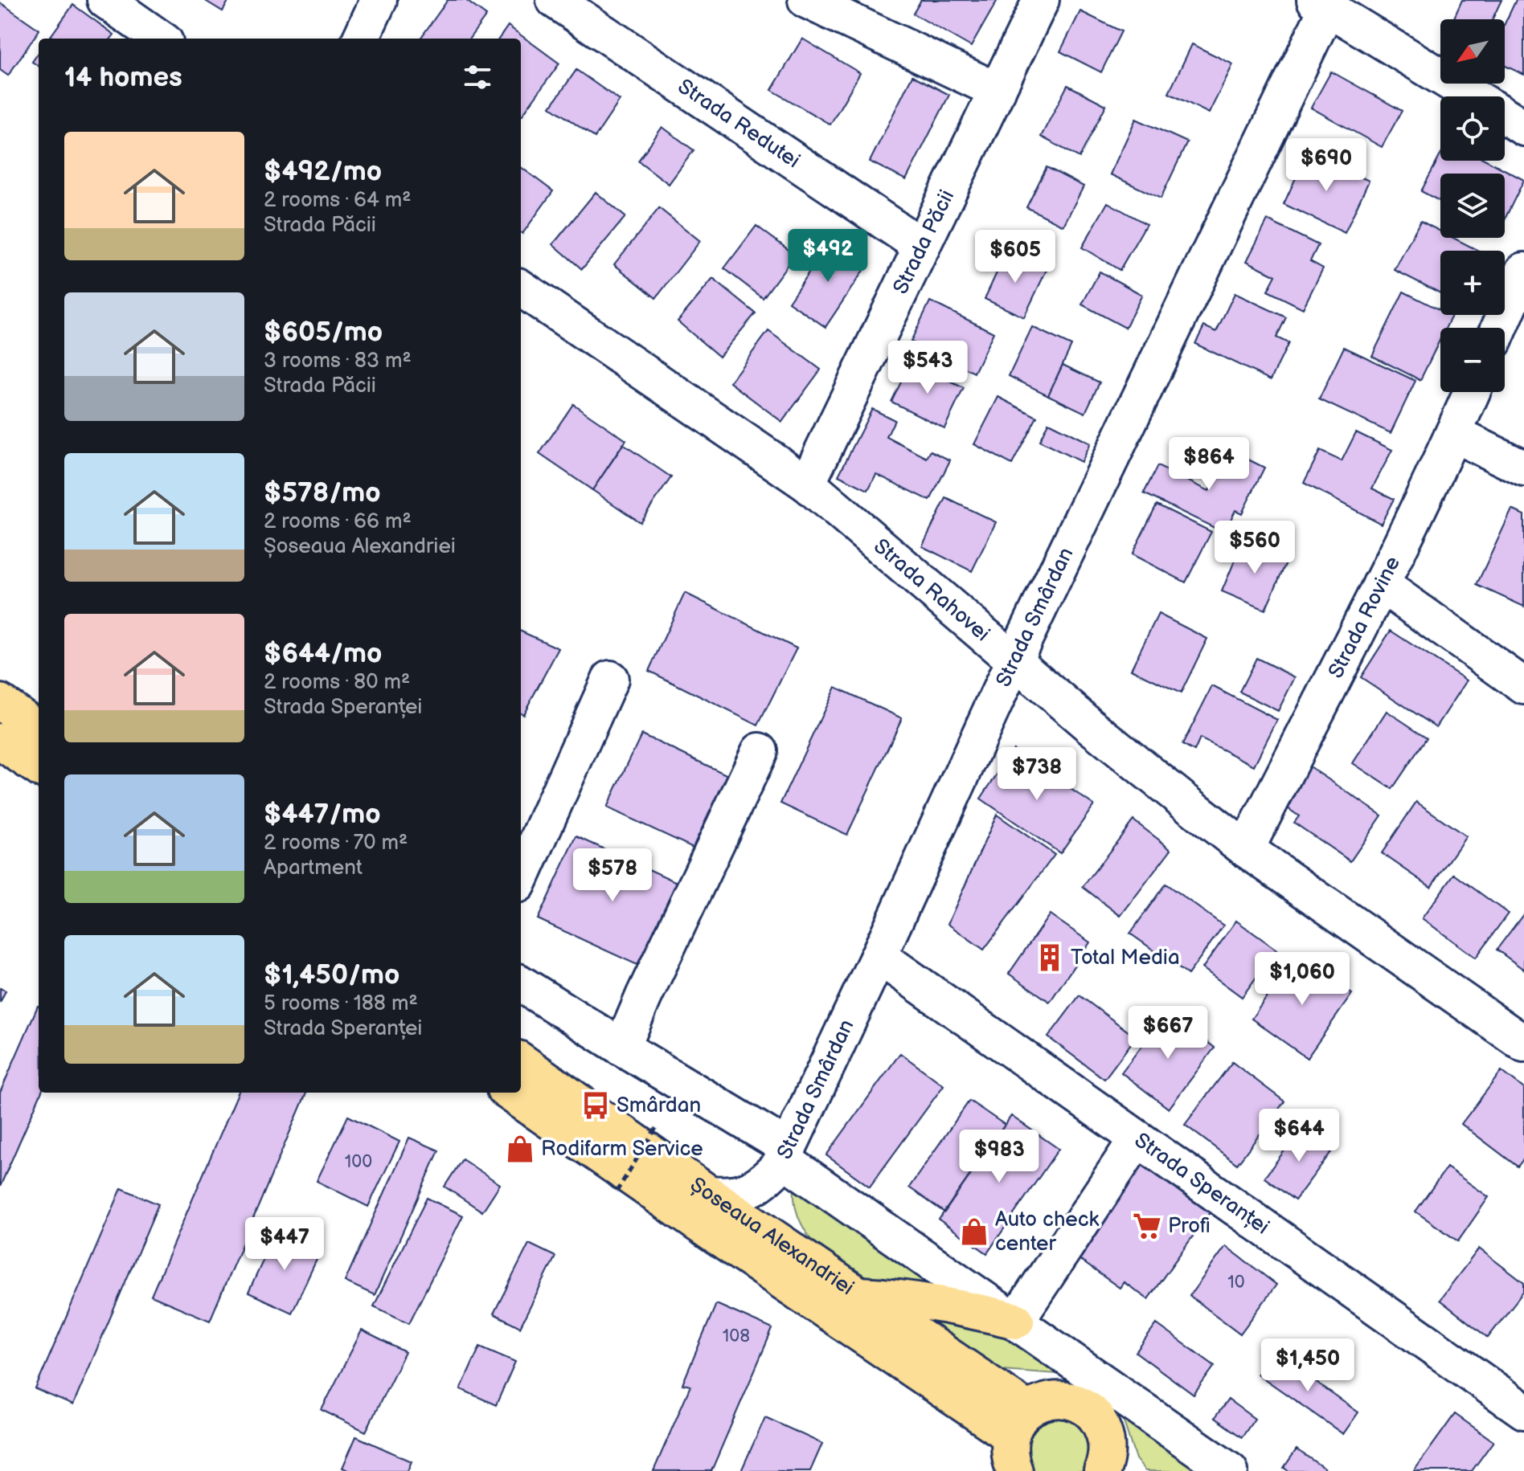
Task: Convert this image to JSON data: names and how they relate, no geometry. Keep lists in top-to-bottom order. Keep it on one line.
{"streets":{"main road":["Șoseaua Alexandriei"],"street":["Strada Redutei","Strada Păcii","Strada Rahovei","Strada Rovine","Strada Smârdan","Strada Speranței"]},"crossings":[["Strada Redutei","Strada Păcii"],["Strada Păcii","Strada Rahovei"],["Strada Rahovei","Strada Rovine"],["Strada Rahovei","Strada Smârdan"],["Strada Smârdan","Strada Speranței"],["Strada Smârdan","Șoseaua Alexandriei"]],"places":{"building":["Total Media"],"bus stop":["Smârdan"],"shop":["Rodifarm Service","Auto check center"],"supermarket":["Profi"]},"house_numbers":["100","10","108"],"north":"bottom left","page":{"map_buttons":["+","−"],"heading":"14 homes","list":[{"name":"$492/mo","note":"2 rooms · 64 m² · Strada Păcii"},{"name":"$605/mo","note":"3 rooms · 83 m² · Strada Păcii"},{"name":"$578/mo","note":"2 rooms · 66 m² · Șoseaua Alexandriei"},{"name":"$644/mo","note":"2 rooms · 80 m² · Strada Speranței"},{"name":"$447/mo","note":"2 rooms · 70 m² · Apartment"},{"name":"$1,450/mo","note":"5 rooms · 188 m² · Strada Speranței"}],"price":["$690","$492","$605","$543","$864","$560","$738","$578","$1,060","$667","$644","$983","$447","$1,450"]}}
